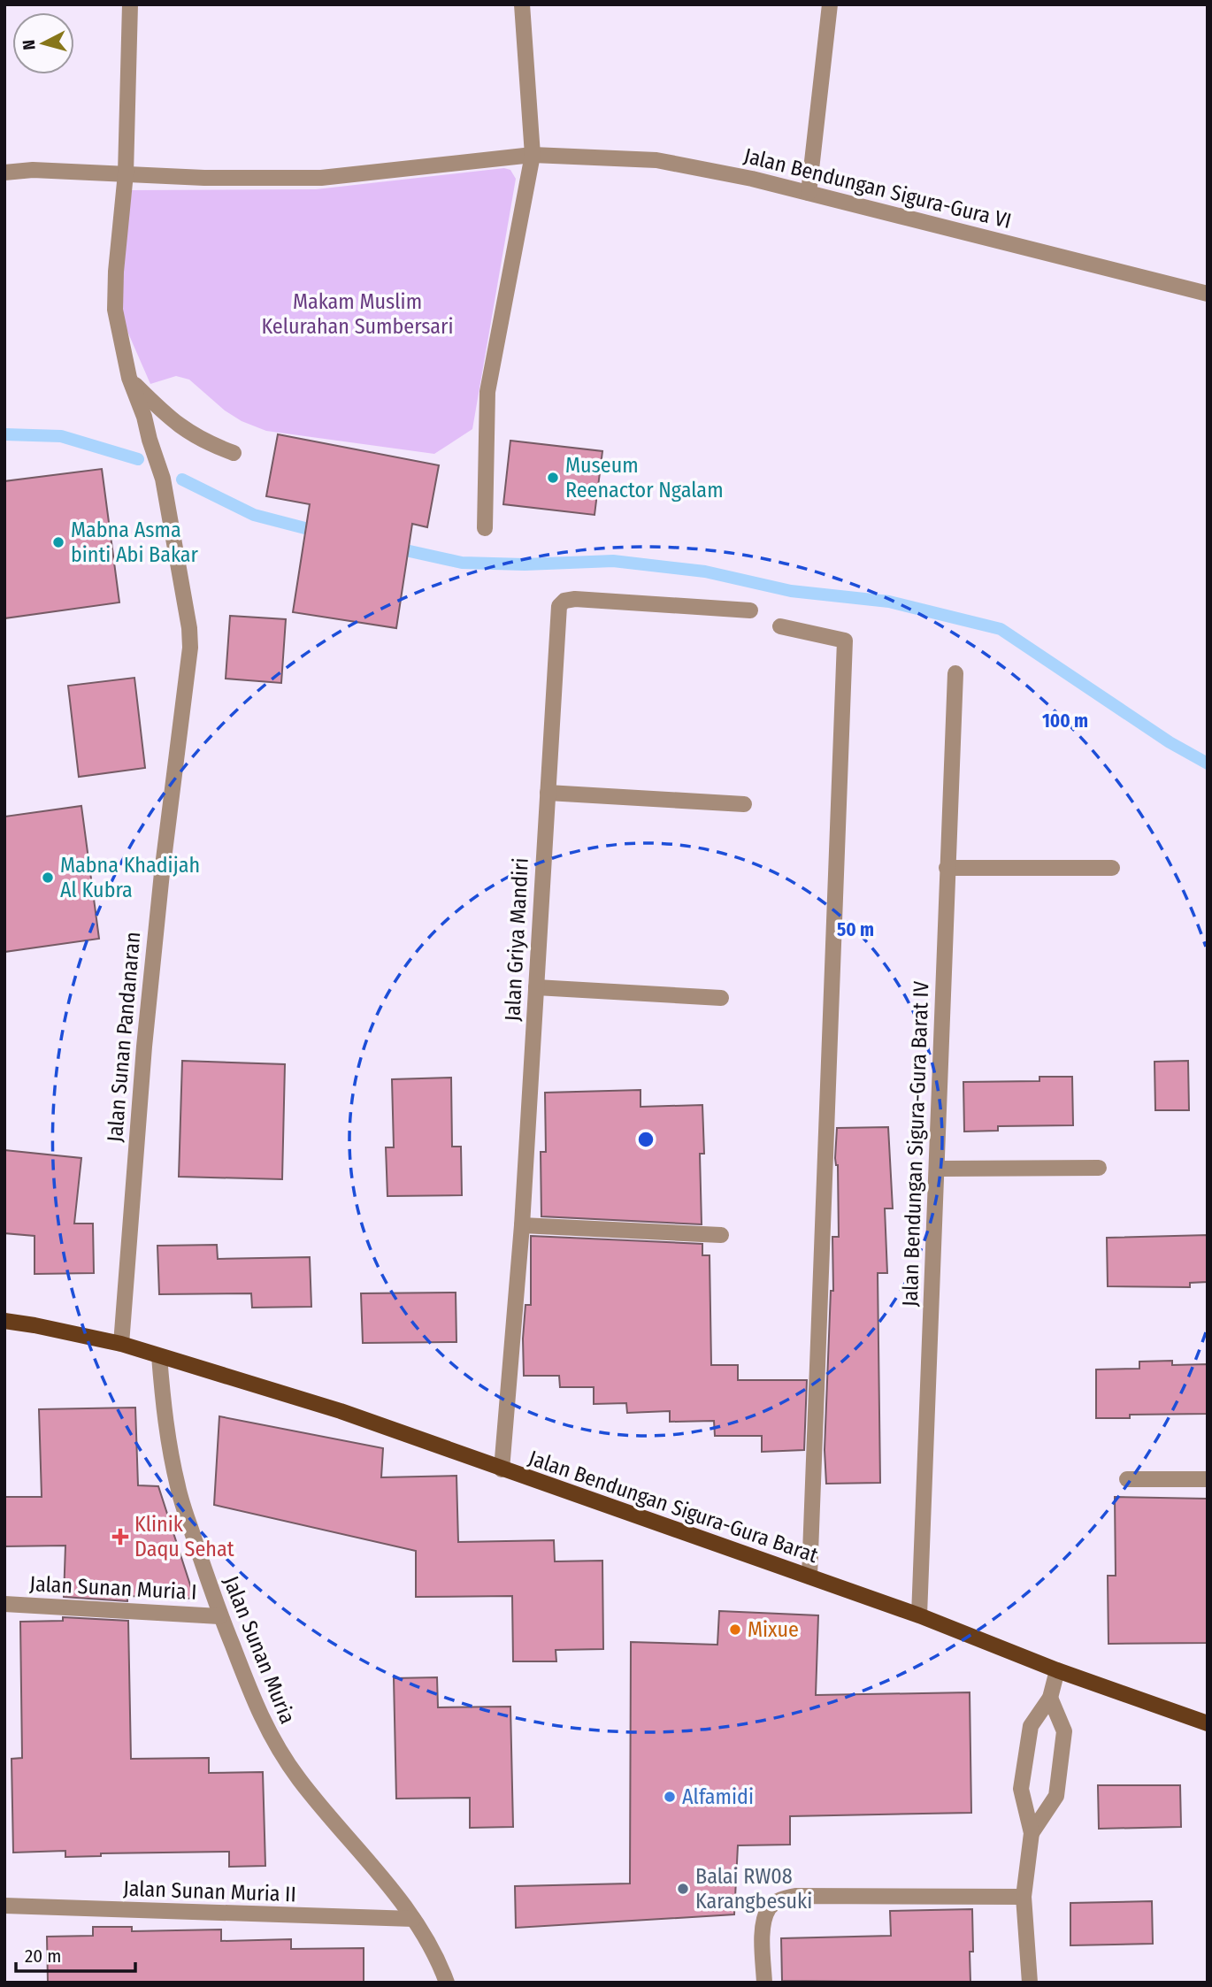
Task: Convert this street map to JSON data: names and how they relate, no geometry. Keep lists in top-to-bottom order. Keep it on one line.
{"streets":{"main road":["Jalan Bendungan Sigura-Gura Barat"],"street":["Jalan Bendungan Sigura-Gura VI","Jalan Griya Mandiri","Jalan Sunan Pandanaran","Jalan Bendungan Sigura-Gura Barat IV","Jalan Sunan Muria I","Jalan Sunan Muria","Jalan Sunan Muria II"]},"crossings":[["Jalan Bendungan Sigura-Gura VI","Jalan Sunan Pandanaran"],["Jalan Griya Mandiri","Jalan Bendungan Sigura-Gura Barat"],["Jalan Sunan Pandanaran","Jalan Bendungan Sigura-Gura Barat"],["Jalan Bendungan Sigura-Gura Barat IV","Jalan Bendungan Sigura-Gura Barat"],["Jalan Bendungan Sigura-Gura Barat","Jalan Sunan Muria"],["Jalan Sunan Muria I","Jalan Sunan Muria"],["Jalan Sunan Muria","Jalan Sunan Muria II"]],"parks":["Makam Muslim Kelurahan Sumbersari"],"places":{"other":["Museum Reenactor Ngalam","Mabna Asma binti Abi Bakar","Mabna Khadijah Al Kubra","Mixue","Alfamidi","Balai RW08 Karangbesuki"],"health":["Klinik Daqu Sehat"]},"scale_bar":"20 m","north":"left","rings":["100 m","50 m"]}
